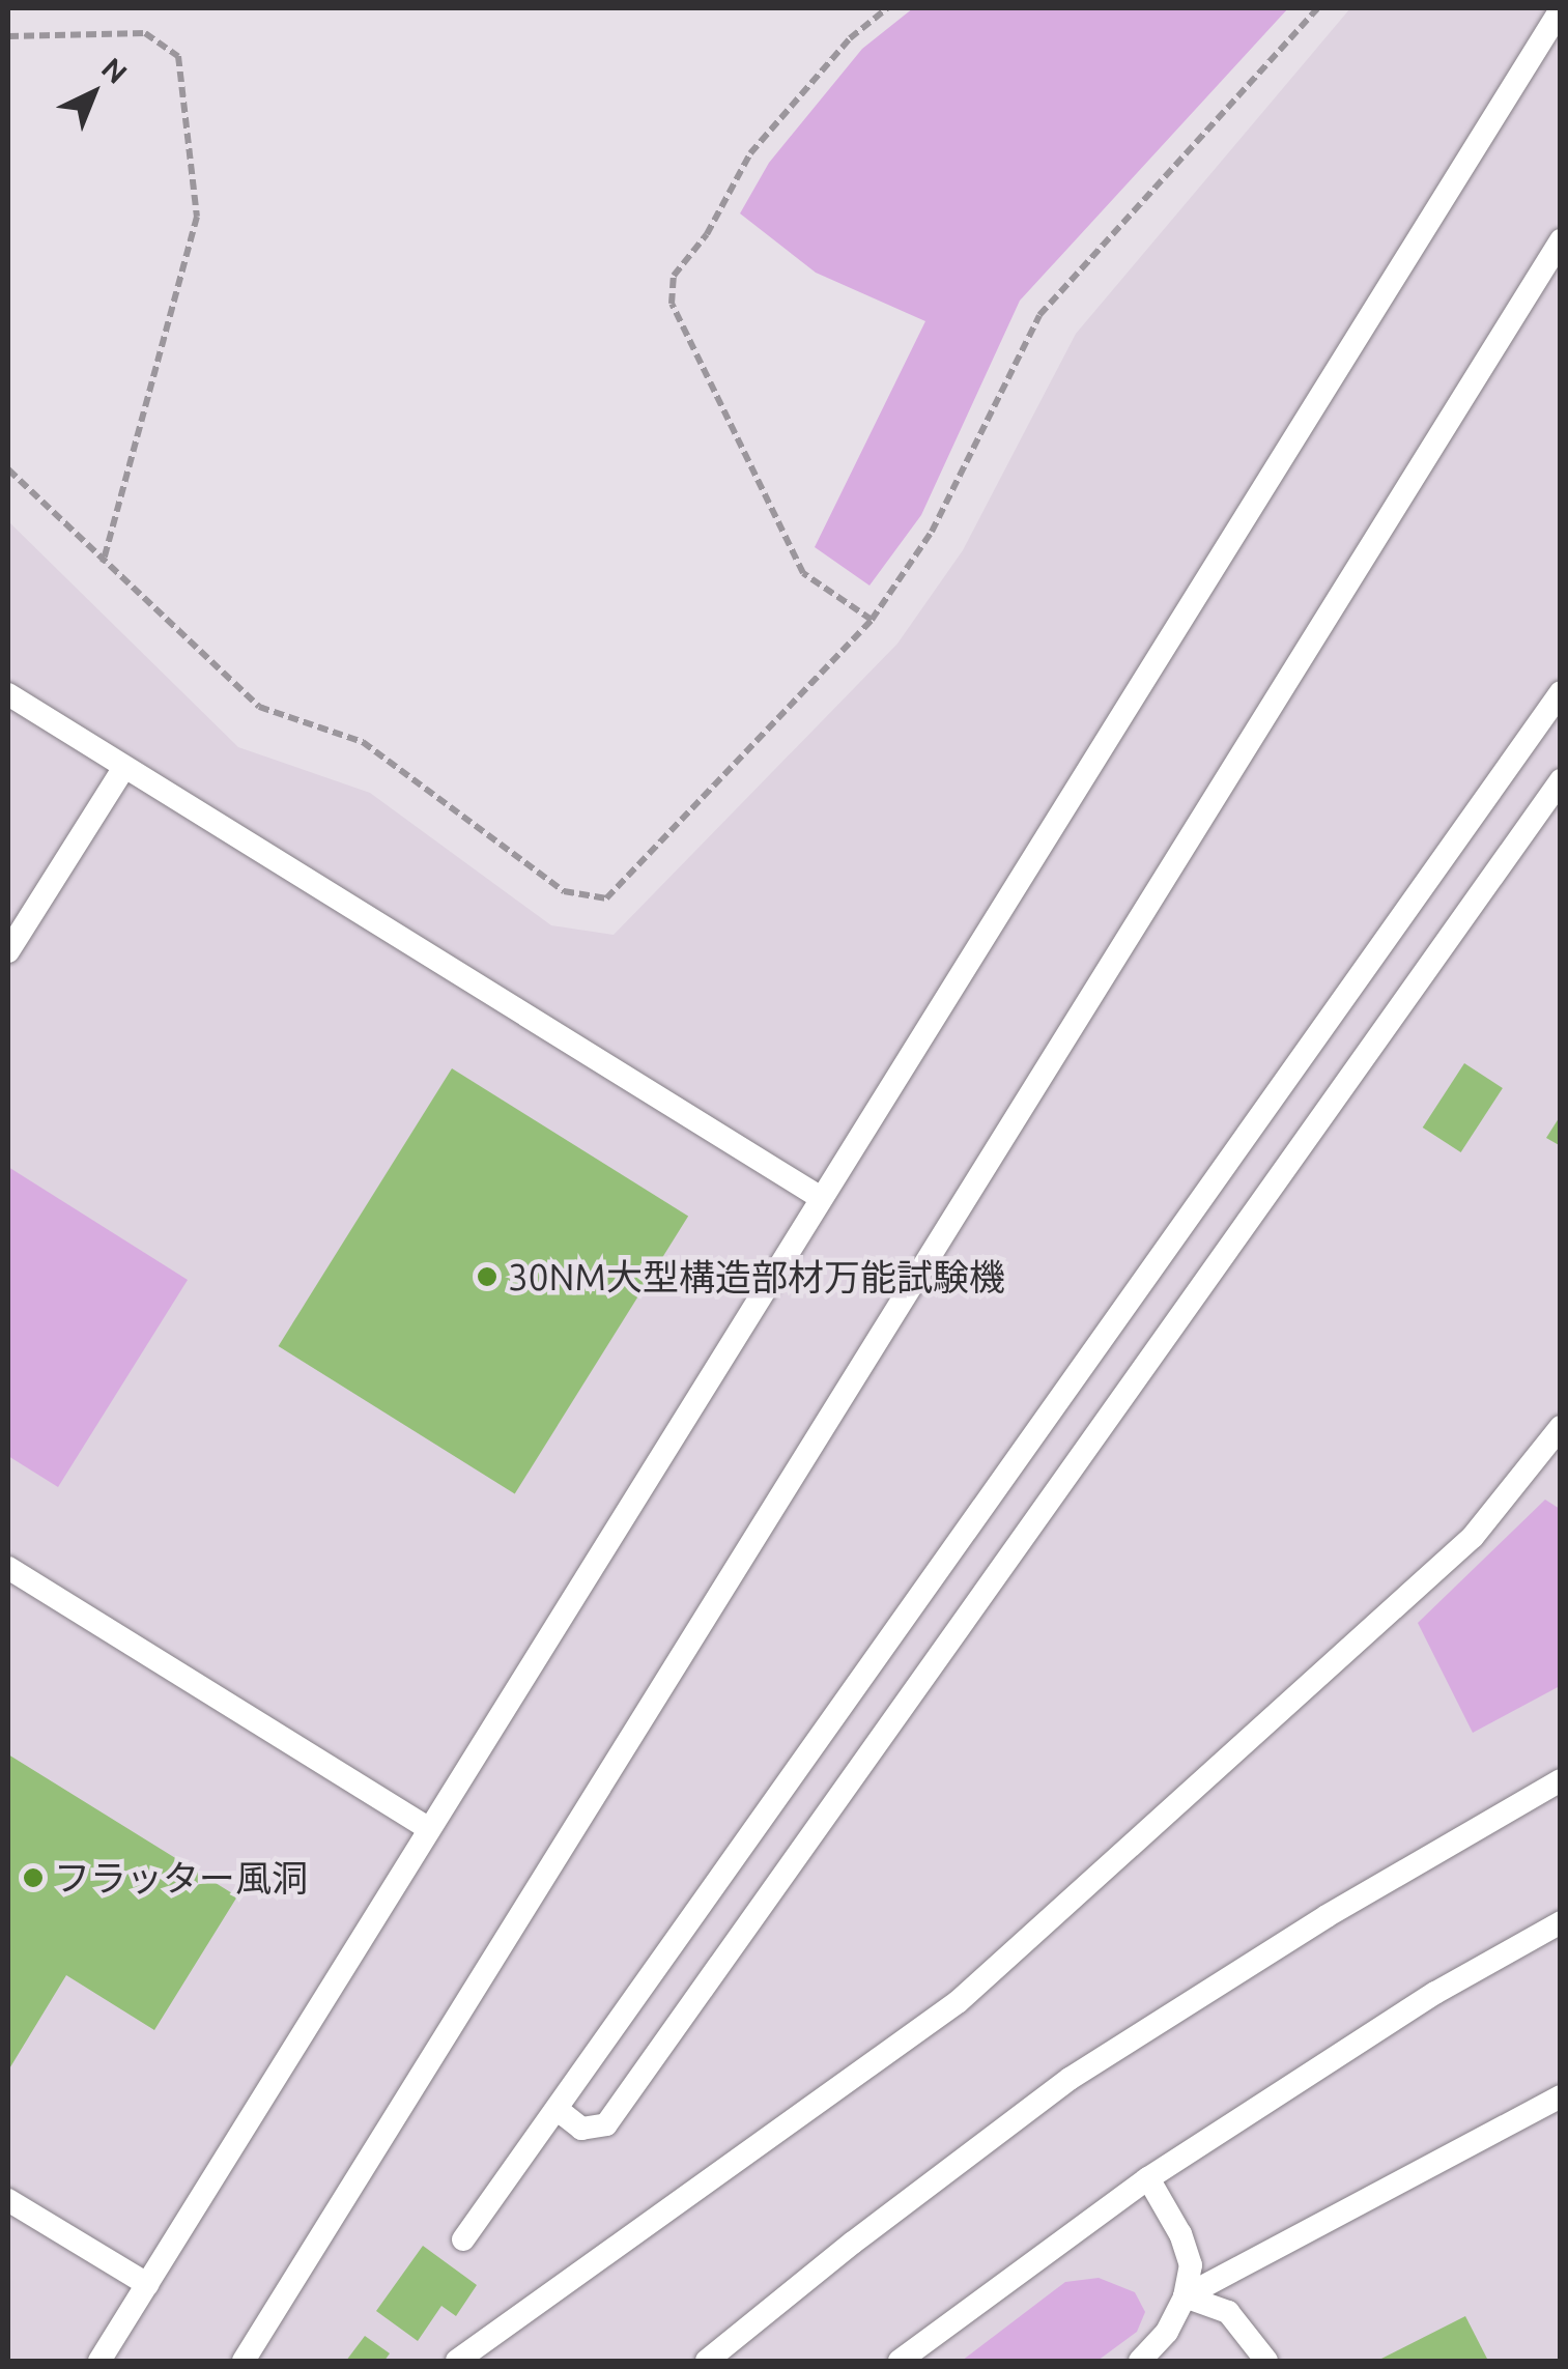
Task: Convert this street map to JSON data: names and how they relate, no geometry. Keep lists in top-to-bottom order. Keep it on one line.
{"places":["30NM大型構造部材万能試験機","フラッター風洞"],"north":"top right"}
